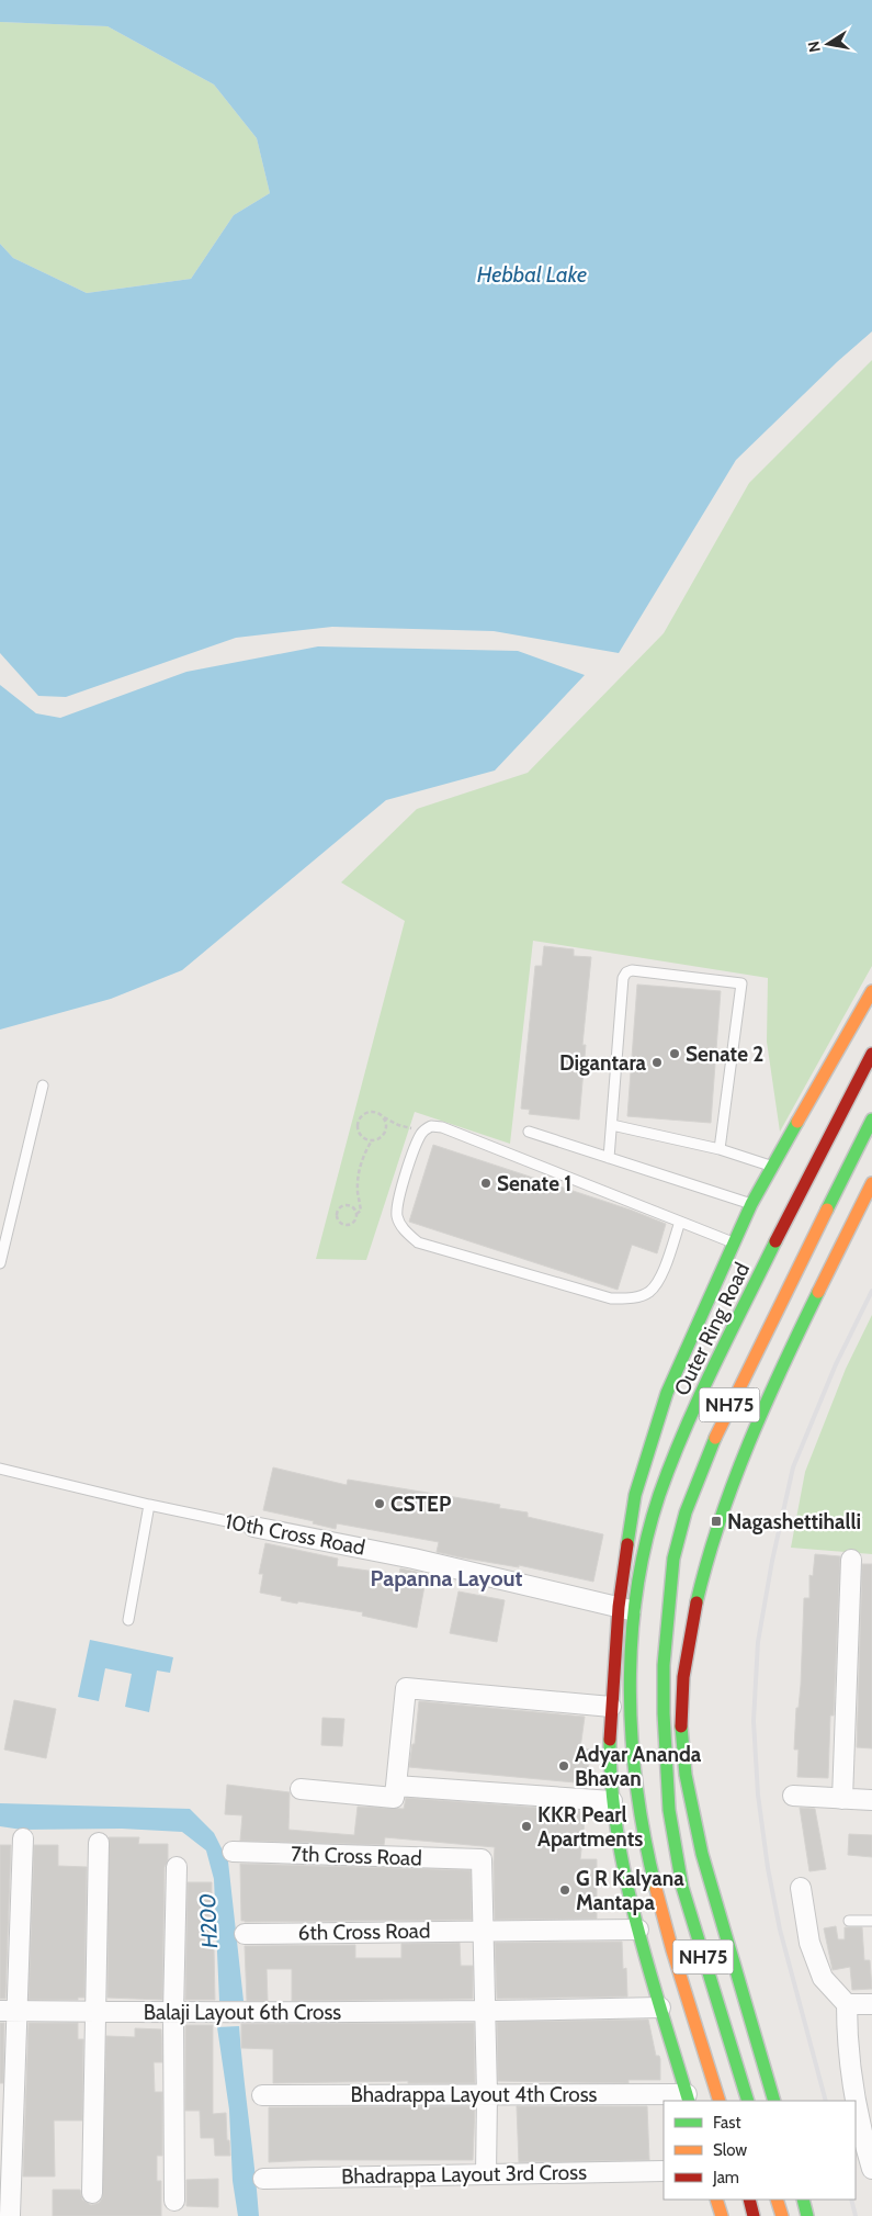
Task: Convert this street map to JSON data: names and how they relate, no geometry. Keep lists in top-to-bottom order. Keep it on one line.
{"streets":{"main road":["Outer Ring Road","NH75"],"street":["10th Cross Road","7th Cross Road","6th Cross Road","Balaji Layout 6th Cross","Bhadrappa Layout 4th Cross","Bhadrappa Layout 3rd Cross"]},"crossings":[["Outer Ring Road","NH75"],["Outer Ring Road","10th Cross Road"],["7th Cross Road","6th Cross Road"]],"districts":["Papanna Layout"],"water":["Hebbal Lake","H200"],"places":{"other":["Senate 2","Digantara","Senate 1","CSTEP","Adyar Ananda Bhavan","KKR Pearl Apartments","G R Kalyana Mantapa"],"transit":["Nagashettihalli"]},"legend":["Fast","Slow","Jam"],"north":"left"}
